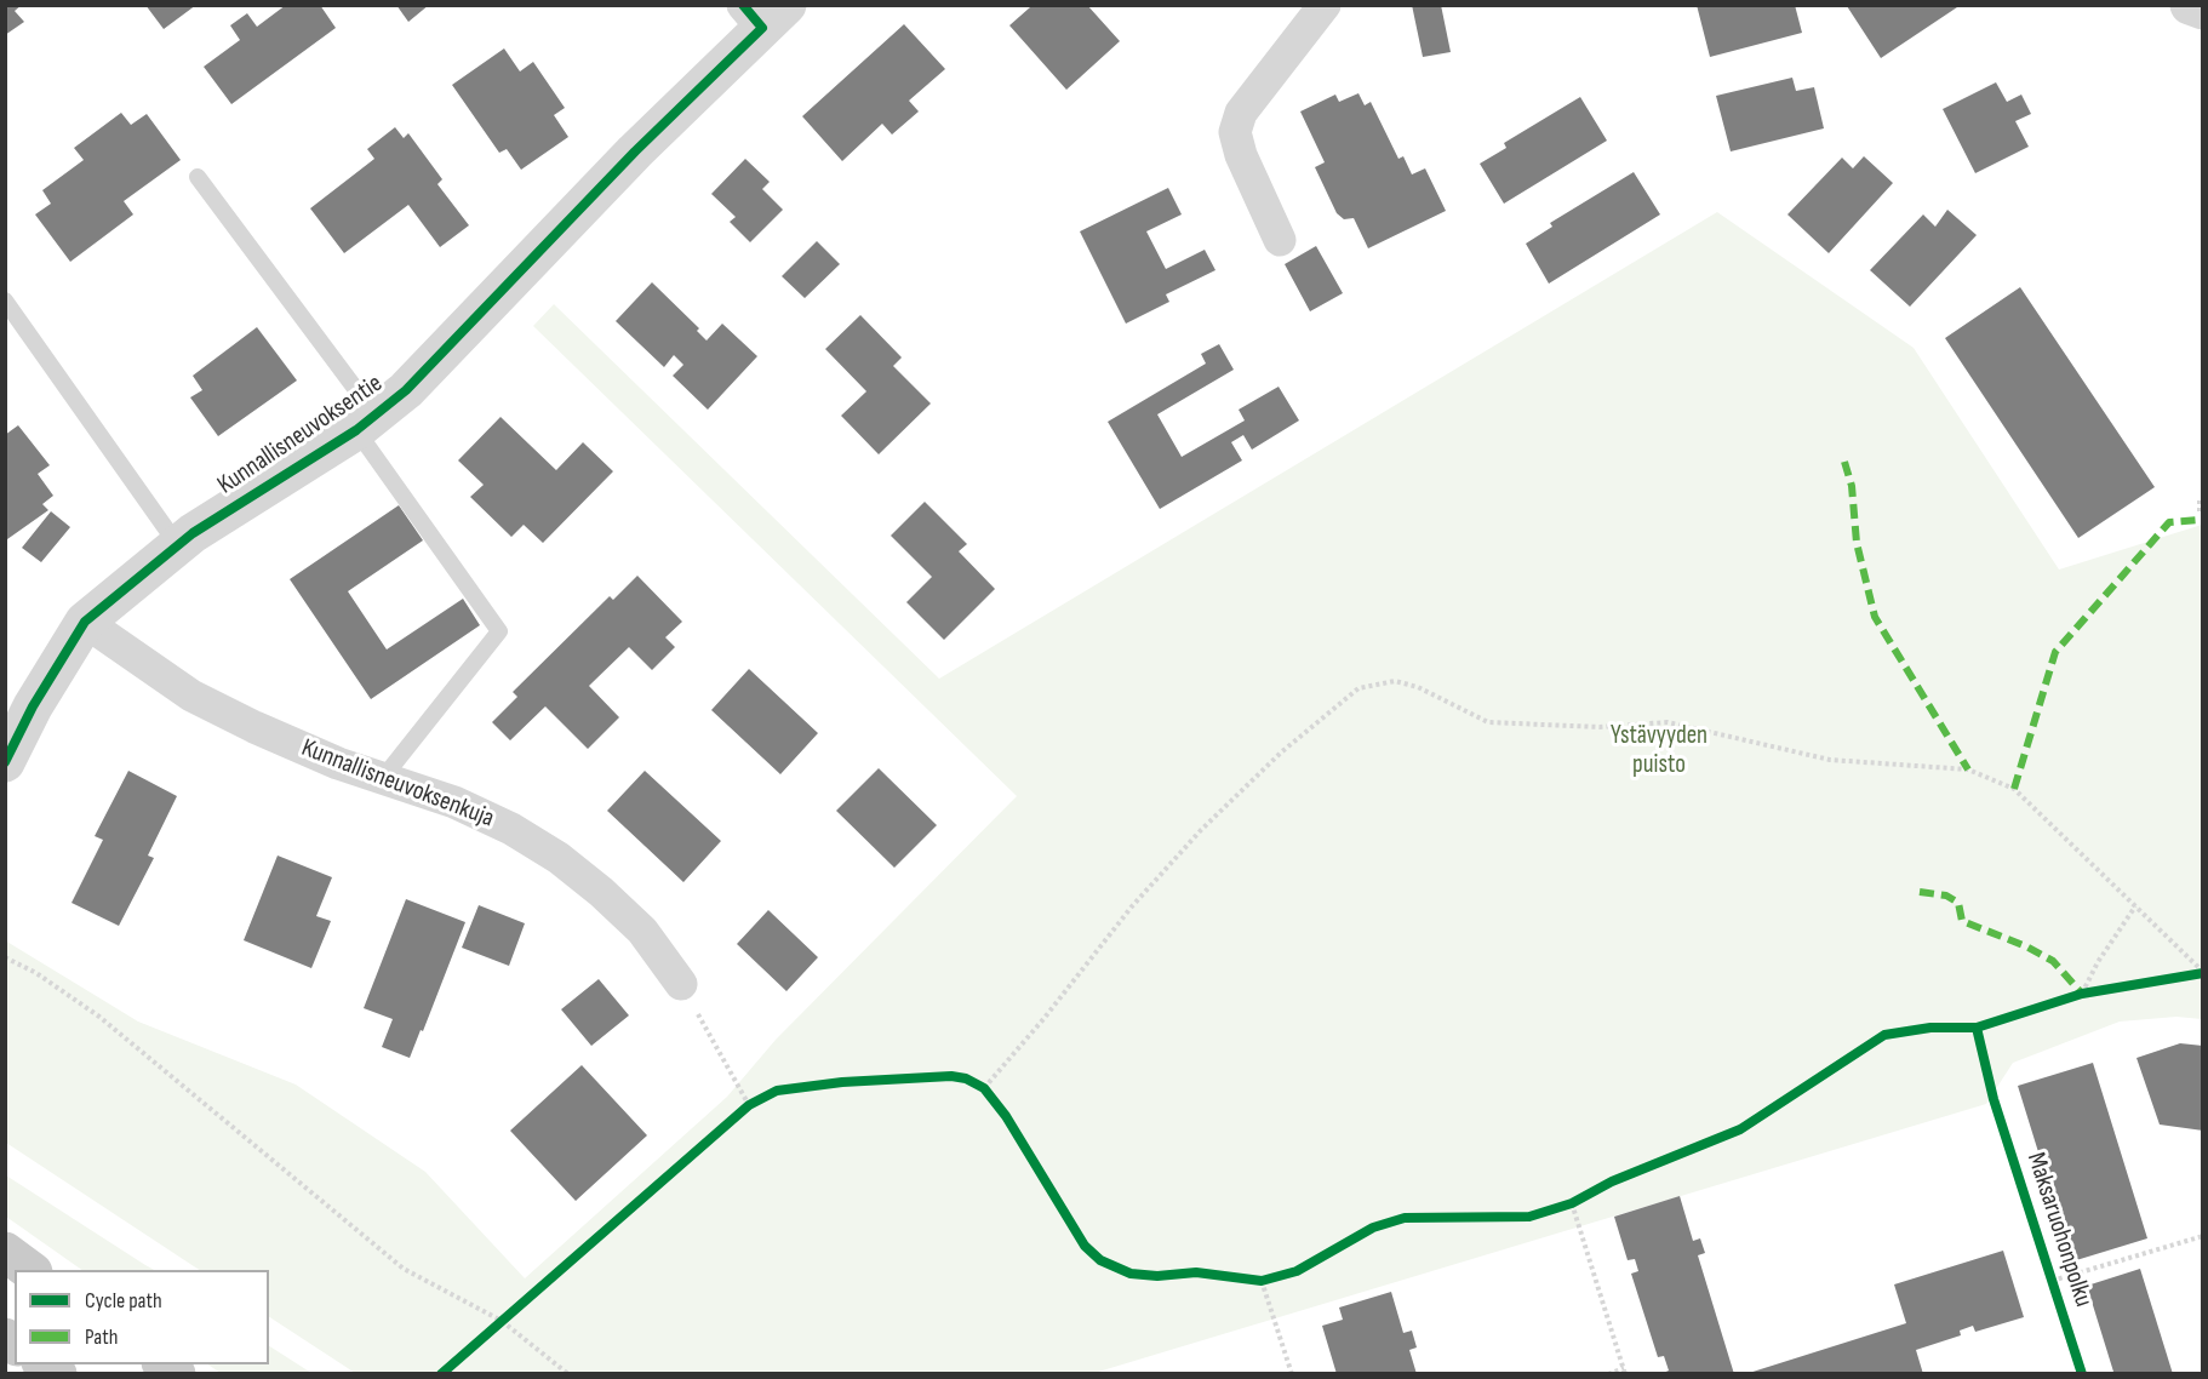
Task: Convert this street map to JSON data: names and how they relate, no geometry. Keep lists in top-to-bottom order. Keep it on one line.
{"streets":{"street":["Kunnallisneuvoksentie","Kunnallisneuvoksenkuja"],"cycle path":["Maksaruohonpolku"]},"crossings":[["Kunnallisneuvoksentie","Kunnallisneuvoksenkuja"]],"parks":["Ystävyyden puisto"],"legend":["Cycle path","Path"]}
